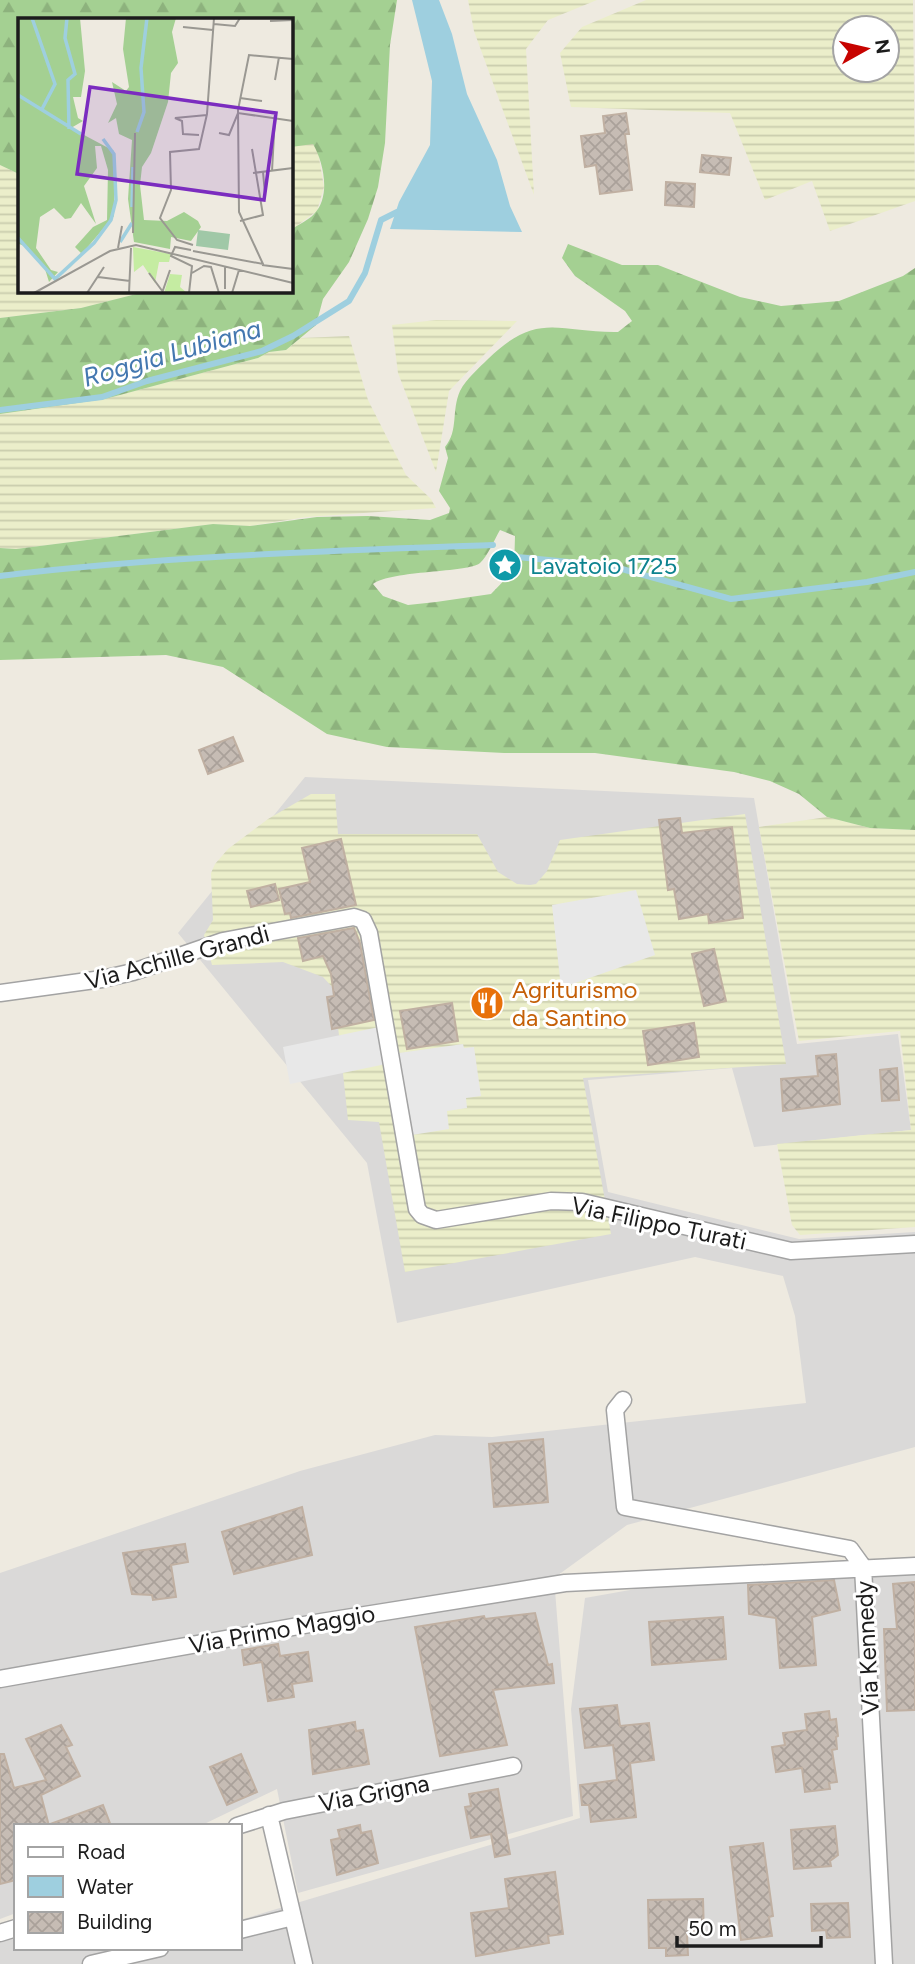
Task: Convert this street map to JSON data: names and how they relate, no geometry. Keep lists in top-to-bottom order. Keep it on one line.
{"streets":{"street":["Via Achille Grandi","Via Filippo Turati","Via Primo Maggio","Via Kennedy","Via Grigna"]},"crossings":[["Via Achille Grandi","Via Filippo Turati"],["Via Primo Maggio","Via Kennedy"]],"water":["Roggia Lubiana"],"places":{"place":["Lavatoio 1725"],"restaurant":["Agriturismo da Santino"]},"legend":["Road","Water","Building"],"scale_bar":"50 m","north":"right"}
